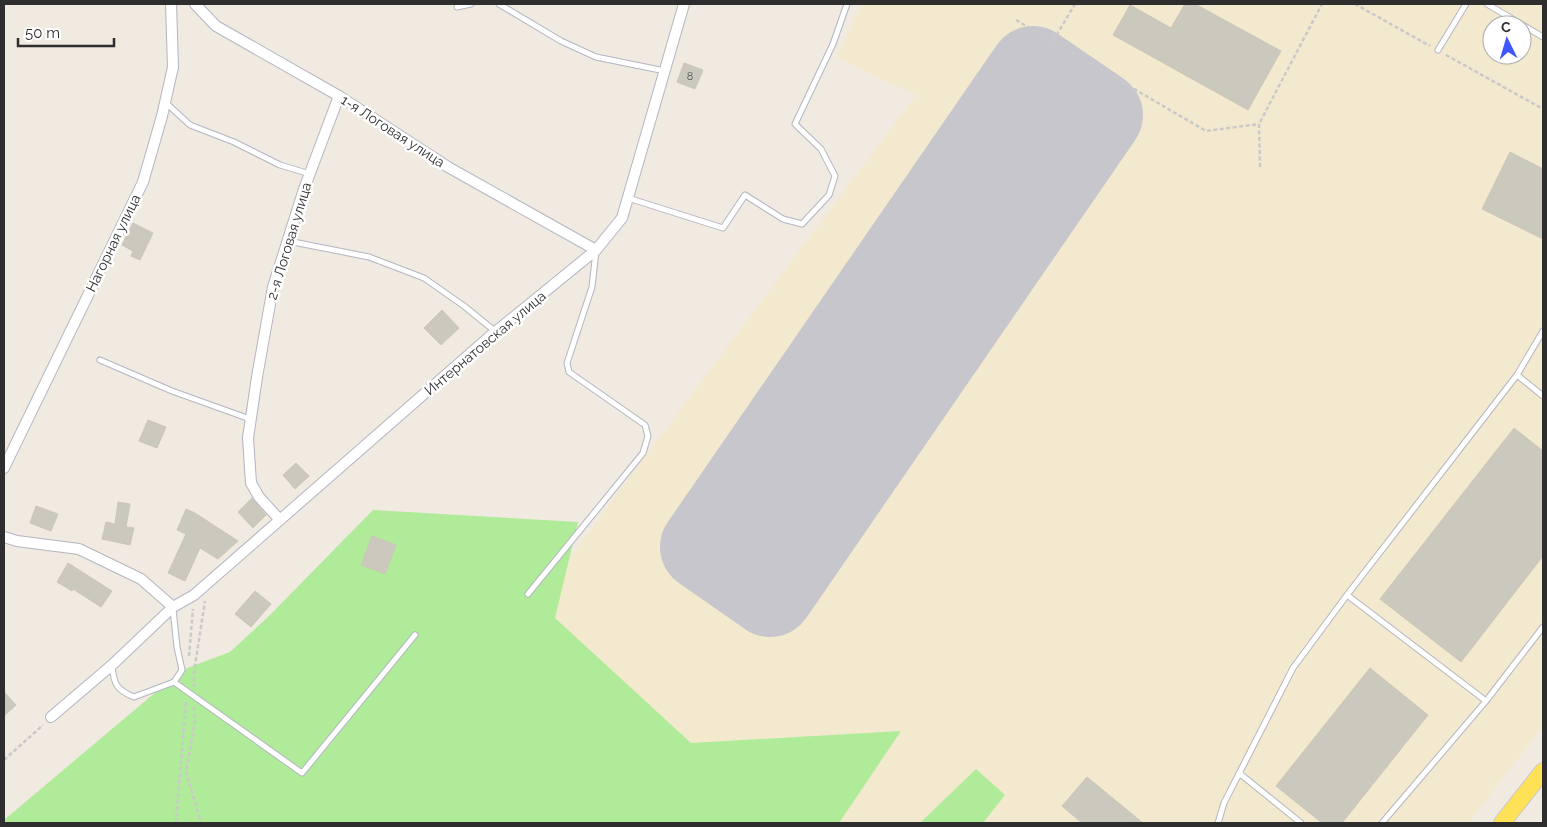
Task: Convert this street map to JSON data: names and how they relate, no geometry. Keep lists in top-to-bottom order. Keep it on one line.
{"streets":{"street":["1-я Логовая улица","2-я Логовая улица","Нагорная улица","Интернатовская улица"]},"crossings":[["1-я Логовая улица","2-я Логовая улица"],["1-я Логовая улица","Интернатовская улица"],["2-я Логовая улица","Интернатовская улица"]],"house_numbers":["8"],"scale_bar":"50 m","north":"top"}
